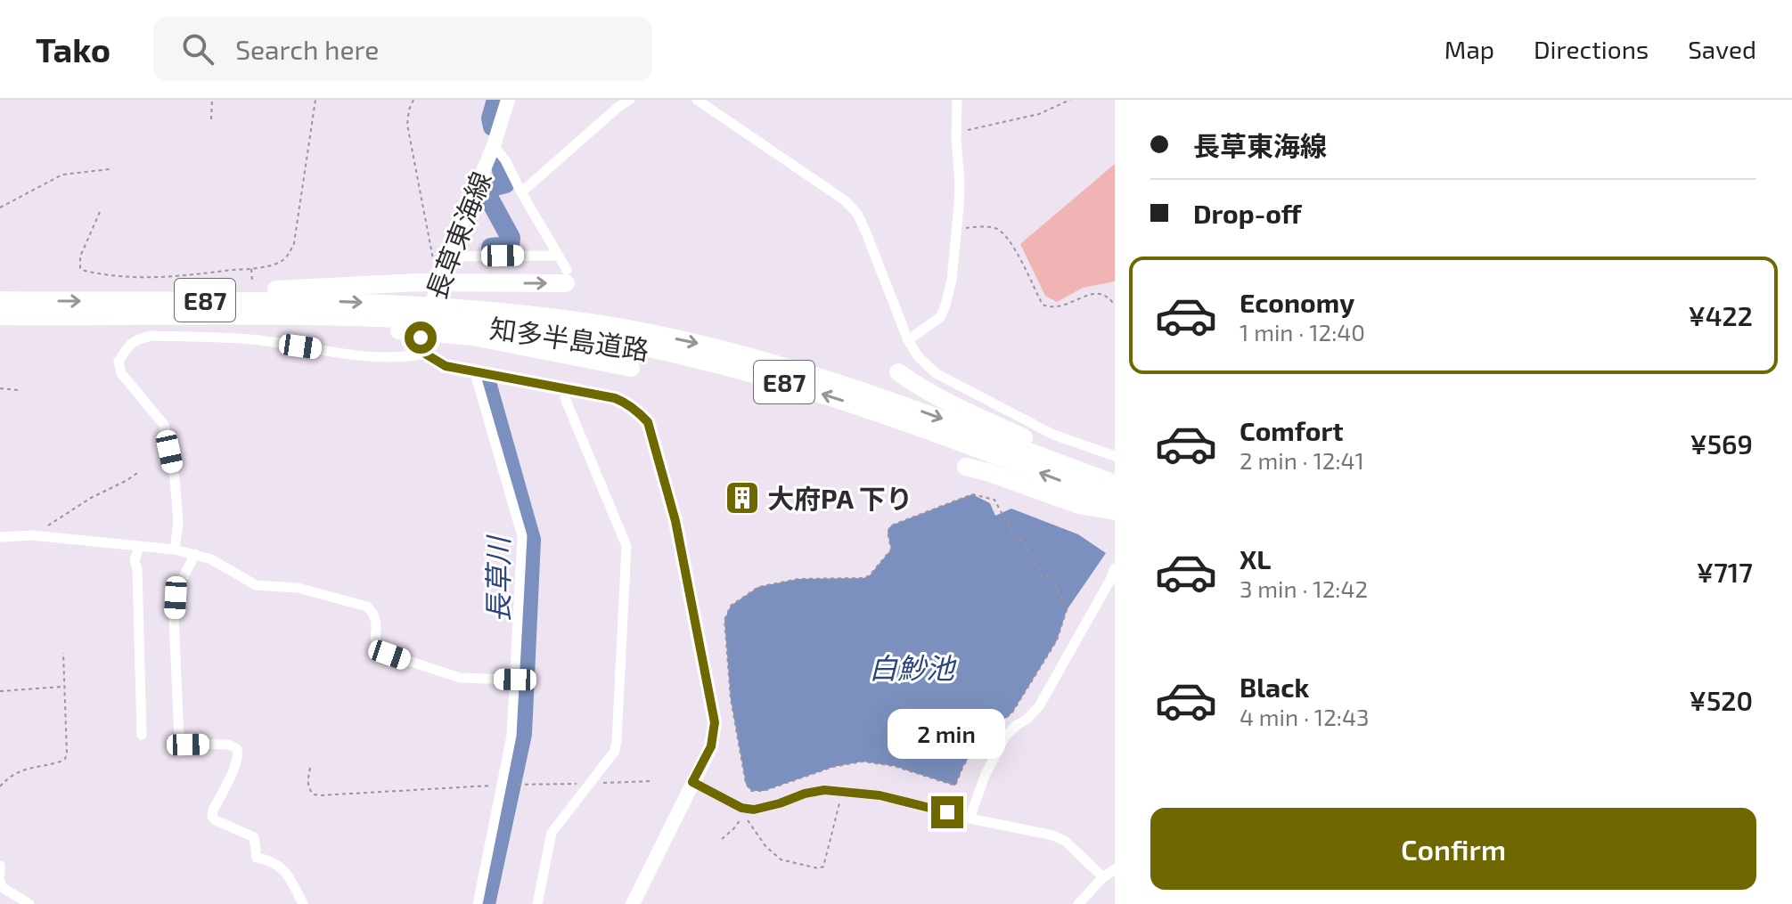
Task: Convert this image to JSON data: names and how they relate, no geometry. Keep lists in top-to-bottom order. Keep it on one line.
{"streets":{"highway":["E87","知多半島道路"],"main road":["長草東海線"]},"crossings":[["E87","知多半島道路"]],"water":["長草川","白魦池"],"places":{"building":["大府PA 下り"]},"page":{"header":"Tako","search":"Search here","nav":["Map","Directions","Saved"],"banner":["長草東海線","Drop-off"],"list":[{"name":"Economy","note":"1 min · 12:40","value":"¥422"},{"name":"Comfort","note":"2 min · 12:41","value":"¥569"},{"name":"XL","note":"3 min · 12:42","value":"¥717"},{"name":"Black","note":"4 min · 12:43","value":"¥520"}],"bubble":"2 min","buttons":"Confirm"}}
